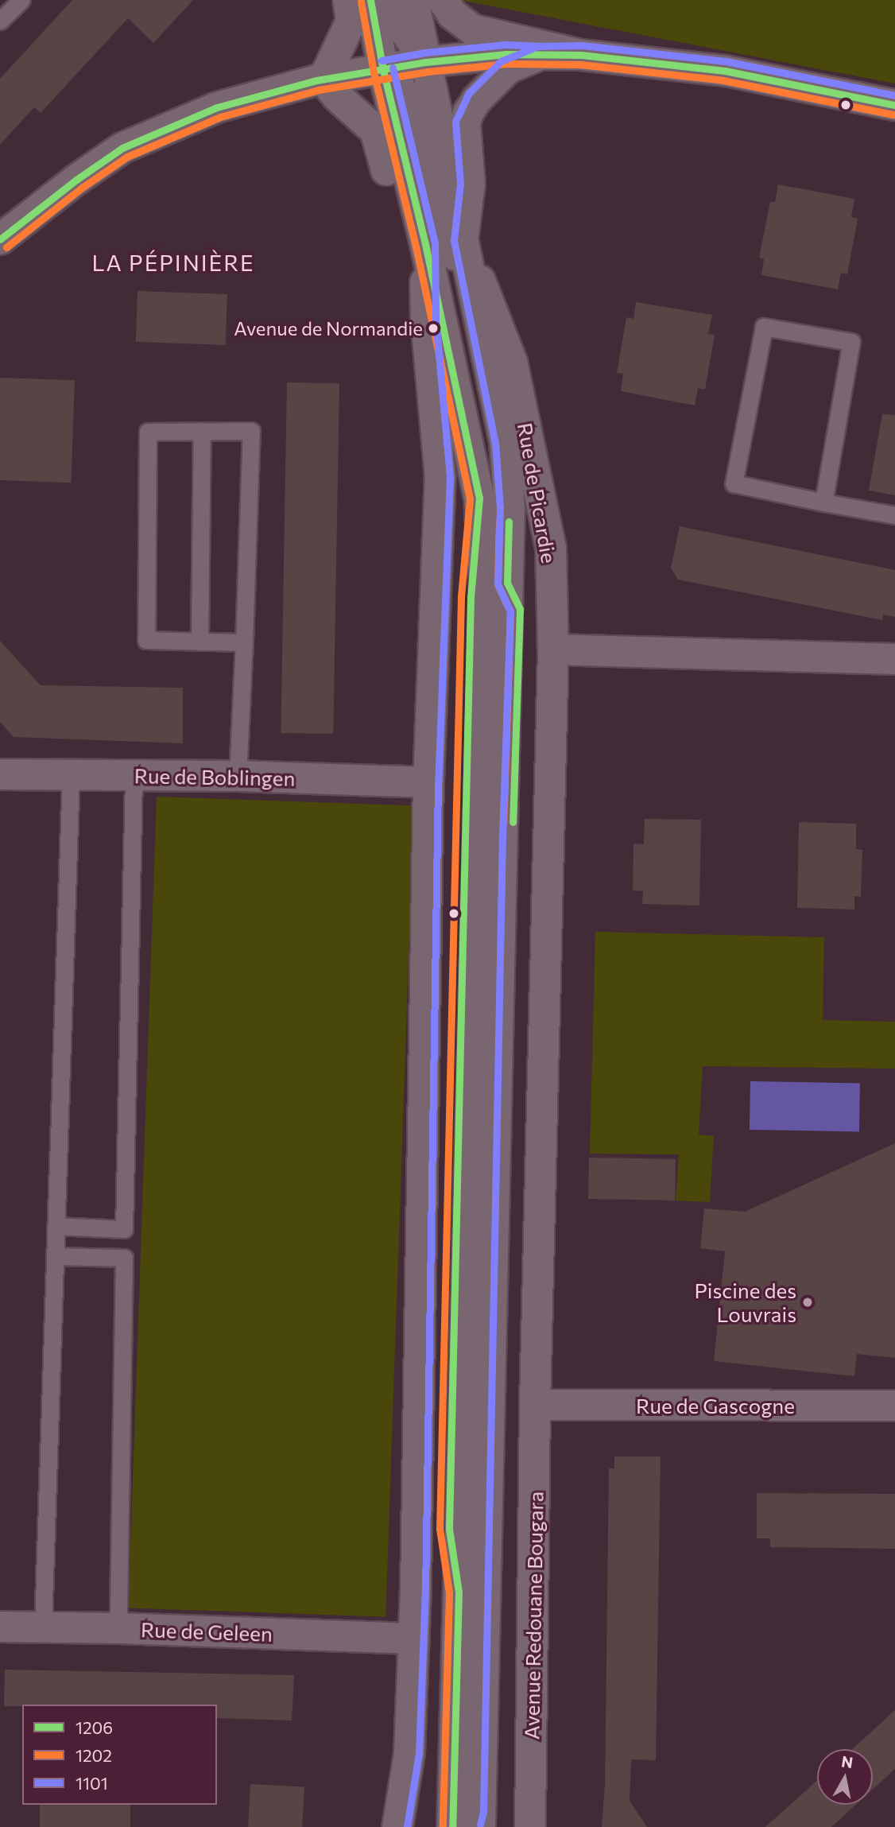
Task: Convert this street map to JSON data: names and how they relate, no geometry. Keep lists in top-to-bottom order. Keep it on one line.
{"streets":{"street":["Rue de Picardie","Rue de Boblingen","Rue de Gascogne","Avenue Redouane Bougara","Rue de Geleen"]},"crossings":[["Rue de Picardie","Rue de Gascogne"],["Rue de Picardie","Avenue Redouane Bougara"],["Rue de Gascogne","Avenue Redouane Bougara"]],"districts":["LA PÉPINIÈRE"],"places":["Avenue de Normandie","Piscine des Louvrais"],"lines":["transit line 1206","transit line 1202","transit line 1101"],"legend":["1206","1202","1101"],"north":"top"}
